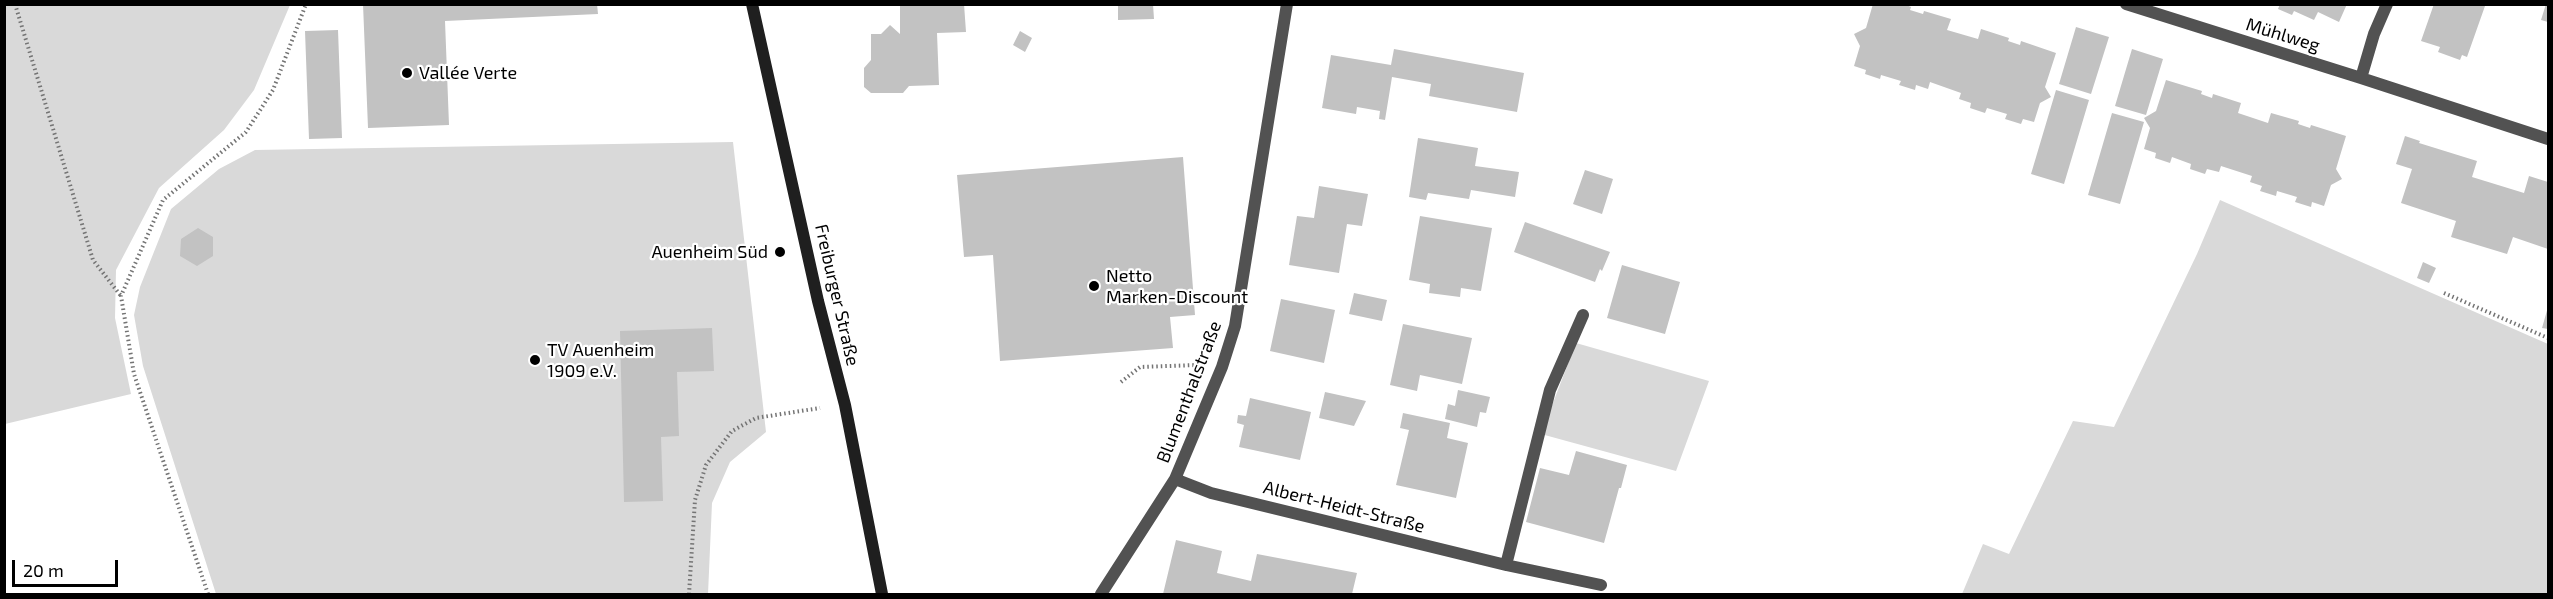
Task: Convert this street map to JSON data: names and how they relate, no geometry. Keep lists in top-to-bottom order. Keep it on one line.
{"streets":{"street":["Mühlweg","Freiburger Straße","Blumenthalstraße","Albert-Heidt-Straße"]},"crossings":[["Blumenthalstraße","Albert-Heidt-Straße"]],"places":["Vallée Verte","Auenheim Süd","Netto Marken-Discount","TV Auenheim 1909 e.V."],"scale_bar":"20 m"}
